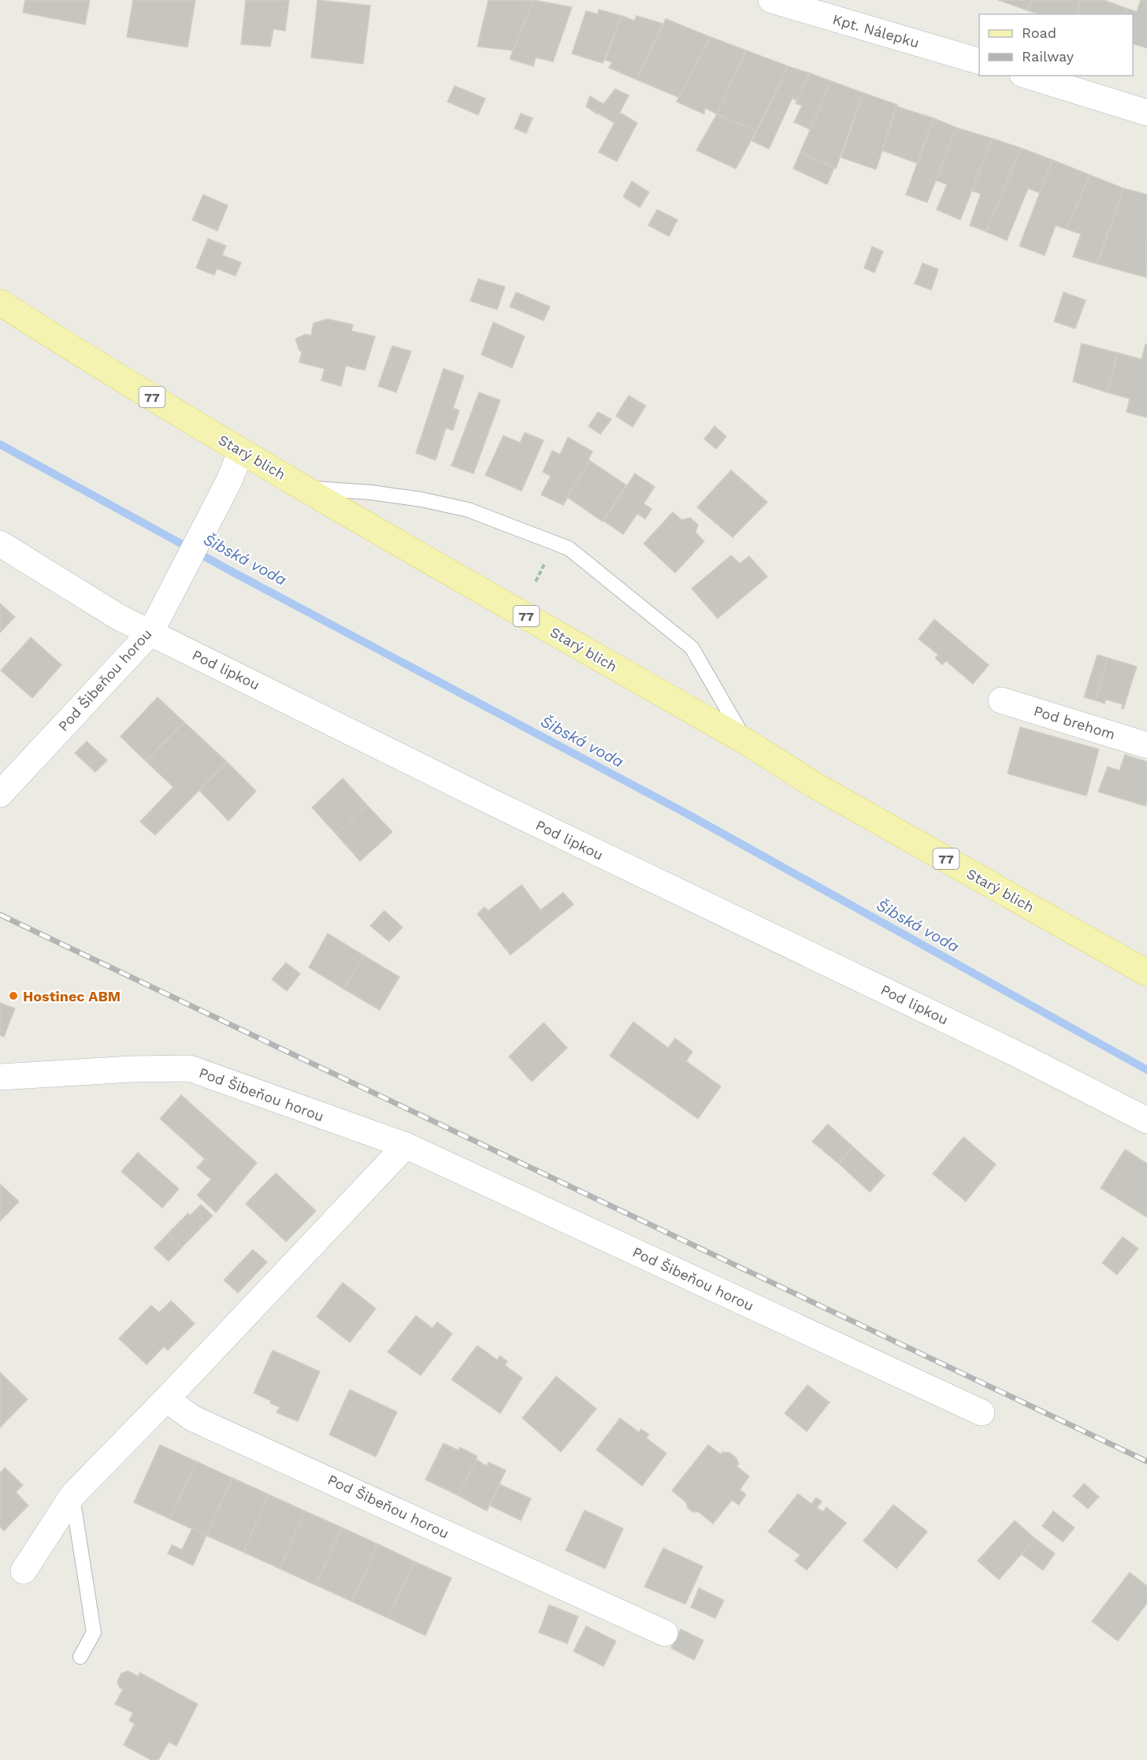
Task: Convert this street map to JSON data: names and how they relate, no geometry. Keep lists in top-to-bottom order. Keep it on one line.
{"streets":{"main road":["77","Starý blich"],"street":["Kpt. Nálepku","Pod lipkou","Pod Šibeňou horou","Pod brehom"]},"crossings":[["Starý blich","Pod Šibeňou horou"],["Pod lipkou","Pod Šibeňou horou"]],"water":["Šibská voda"],"places":["Hostinec ABM"],"legend":["Road","Railway"]}
